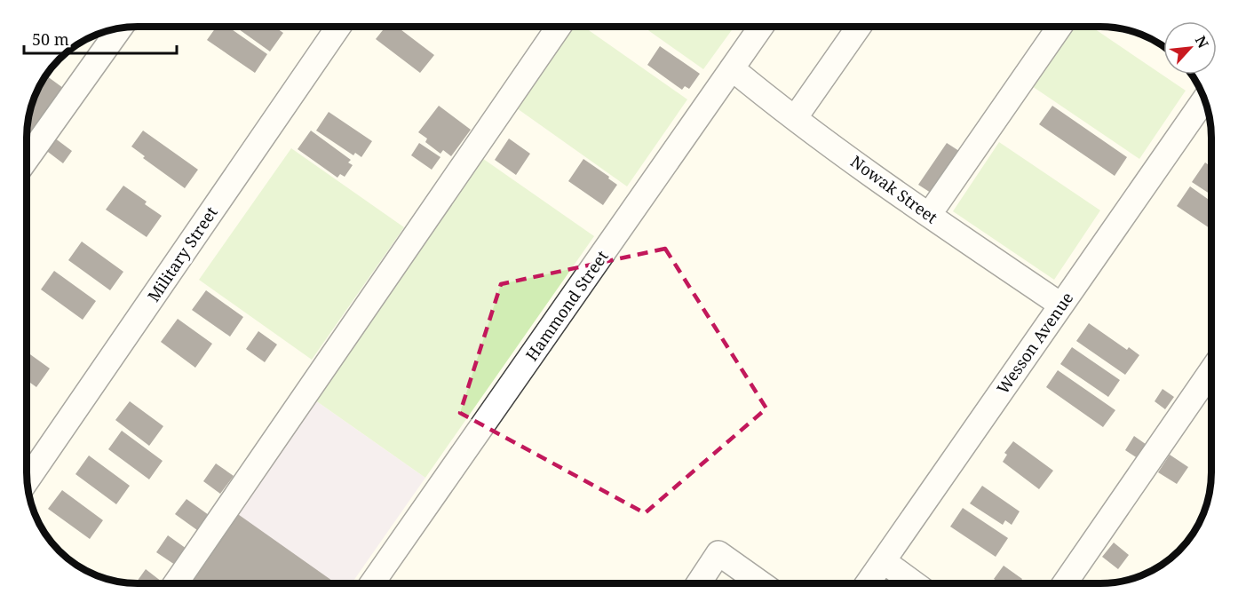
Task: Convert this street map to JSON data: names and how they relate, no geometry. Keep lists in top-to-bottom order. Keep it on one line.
{"streets":{"street":["Nowak Street","Military Street","Hammond Street","Wesson Avenue"]},"crossings":[["Nowak Street","Hammond Street"],["Nowak Street","Wesson Avenue"]],"scale_bar":"50 m","north":"top right"}
